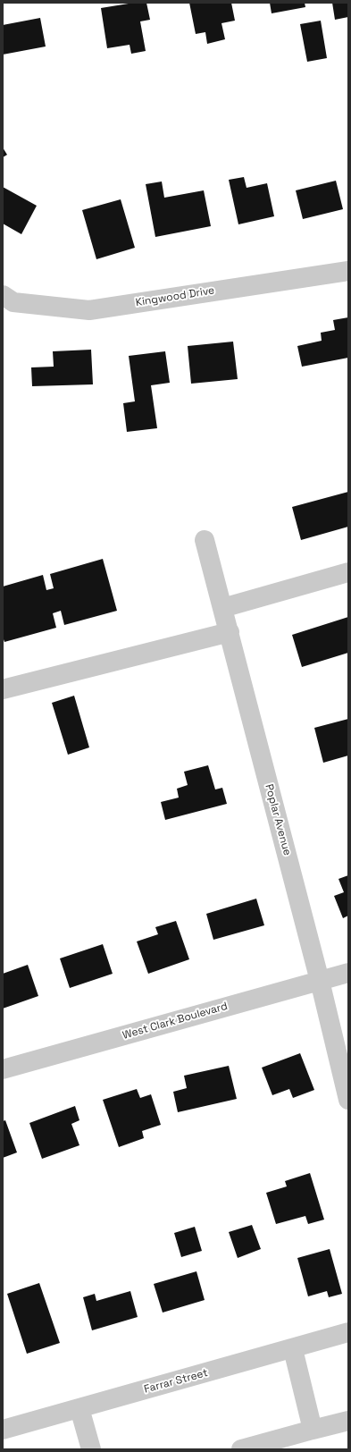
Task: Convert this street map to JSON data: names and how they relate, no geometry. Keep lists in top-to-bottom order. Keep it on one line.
{"streets":{"street":["Kingwood Drive","Poplar Avenue","West Clark Boulevard","Farrar Street"]},"crossings":[["Poplar Avenue","West Clark Boulevard"]]}
